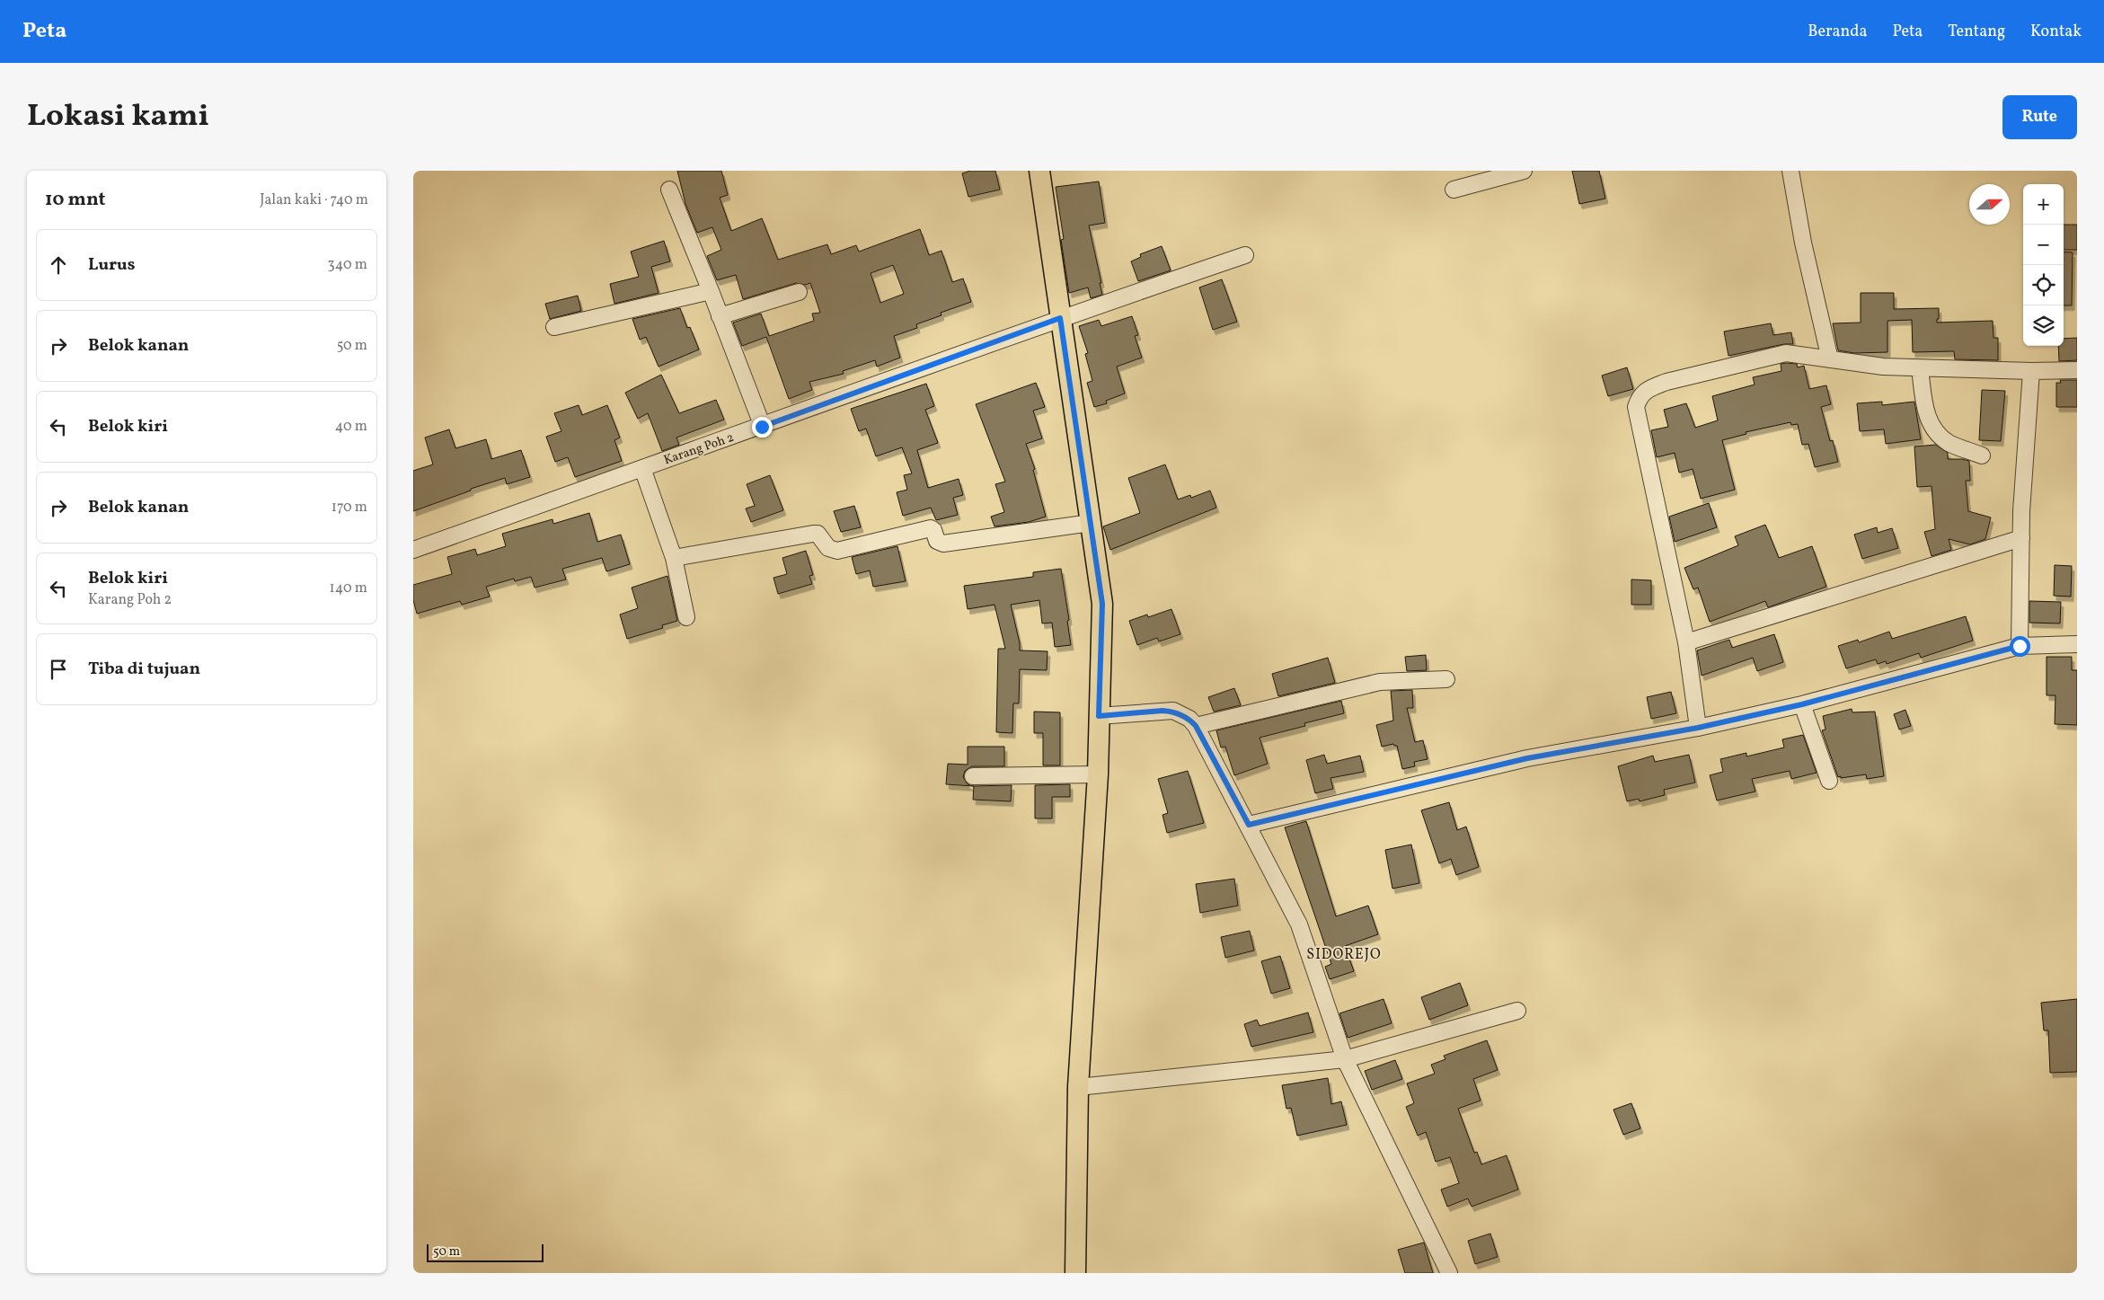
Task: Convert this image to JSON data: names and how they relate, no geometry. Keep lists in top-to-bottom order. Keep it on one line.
{"streets":{"street":["Karang Poh 2"]},"districts":["SIDOREJO"],"scale_bar":"50 m","north":"right","page":{"header":"Peta","nav":["Beranda","Peta","Tentang","Kontak"],"title":"Lokasi kami","buttons":"Rute","heading":["10 mnt","Jalan kaki · 740 m"],"map_buttons":["+","−"],"list":[["Lurus","340 m"],["Belok kanan","50 m"],["Belok kiri","40 m"],["Belok kanan","170 m"],["Belok kiri","Karang Poh 2","140 m"],"Tiba di tujuan"],"scale":"50 m"}}
